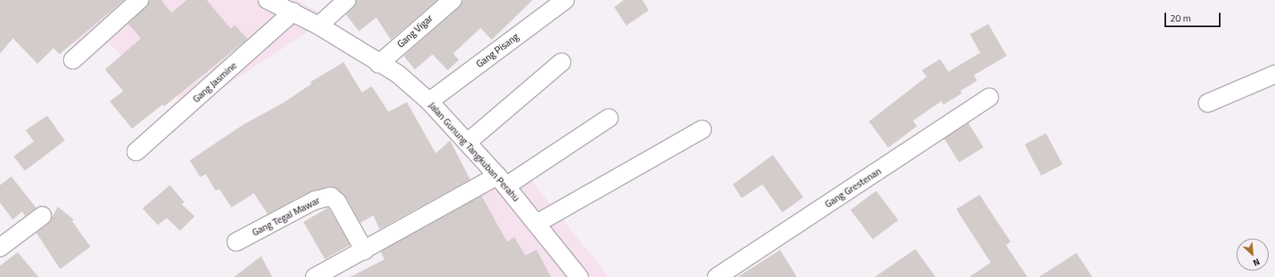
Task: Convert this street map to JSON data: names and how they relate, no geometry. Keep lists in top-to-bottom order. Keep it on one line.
{"streets":{"street":["Gang Vigar","Gang Pisang","Gang Jasmine","Jalan Gunung Tangkuban Perahu","Gang Grestenan","Gang Tegal Mawar"]},"crossings":[["Gang Vigar","Jalan Gunung Tangkuban Perahu"],["Gang Pisang","Jalan Gunung Tangkuban Perahu"],["Gang Jasmine","Jalan Gunung Tangkuban Perahu"]],"scale_bar":"20 m","north":"bottom right"}
